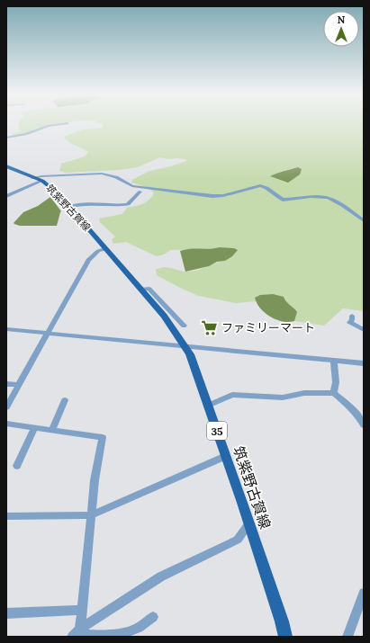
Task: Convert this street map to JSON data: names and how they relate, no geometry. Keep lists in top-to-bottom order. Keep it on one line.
{"streets":{"main road":["筑紫野古賀線","35"]},"places":{"supermarket":["ファミリーマート"]},"north":"top"}
